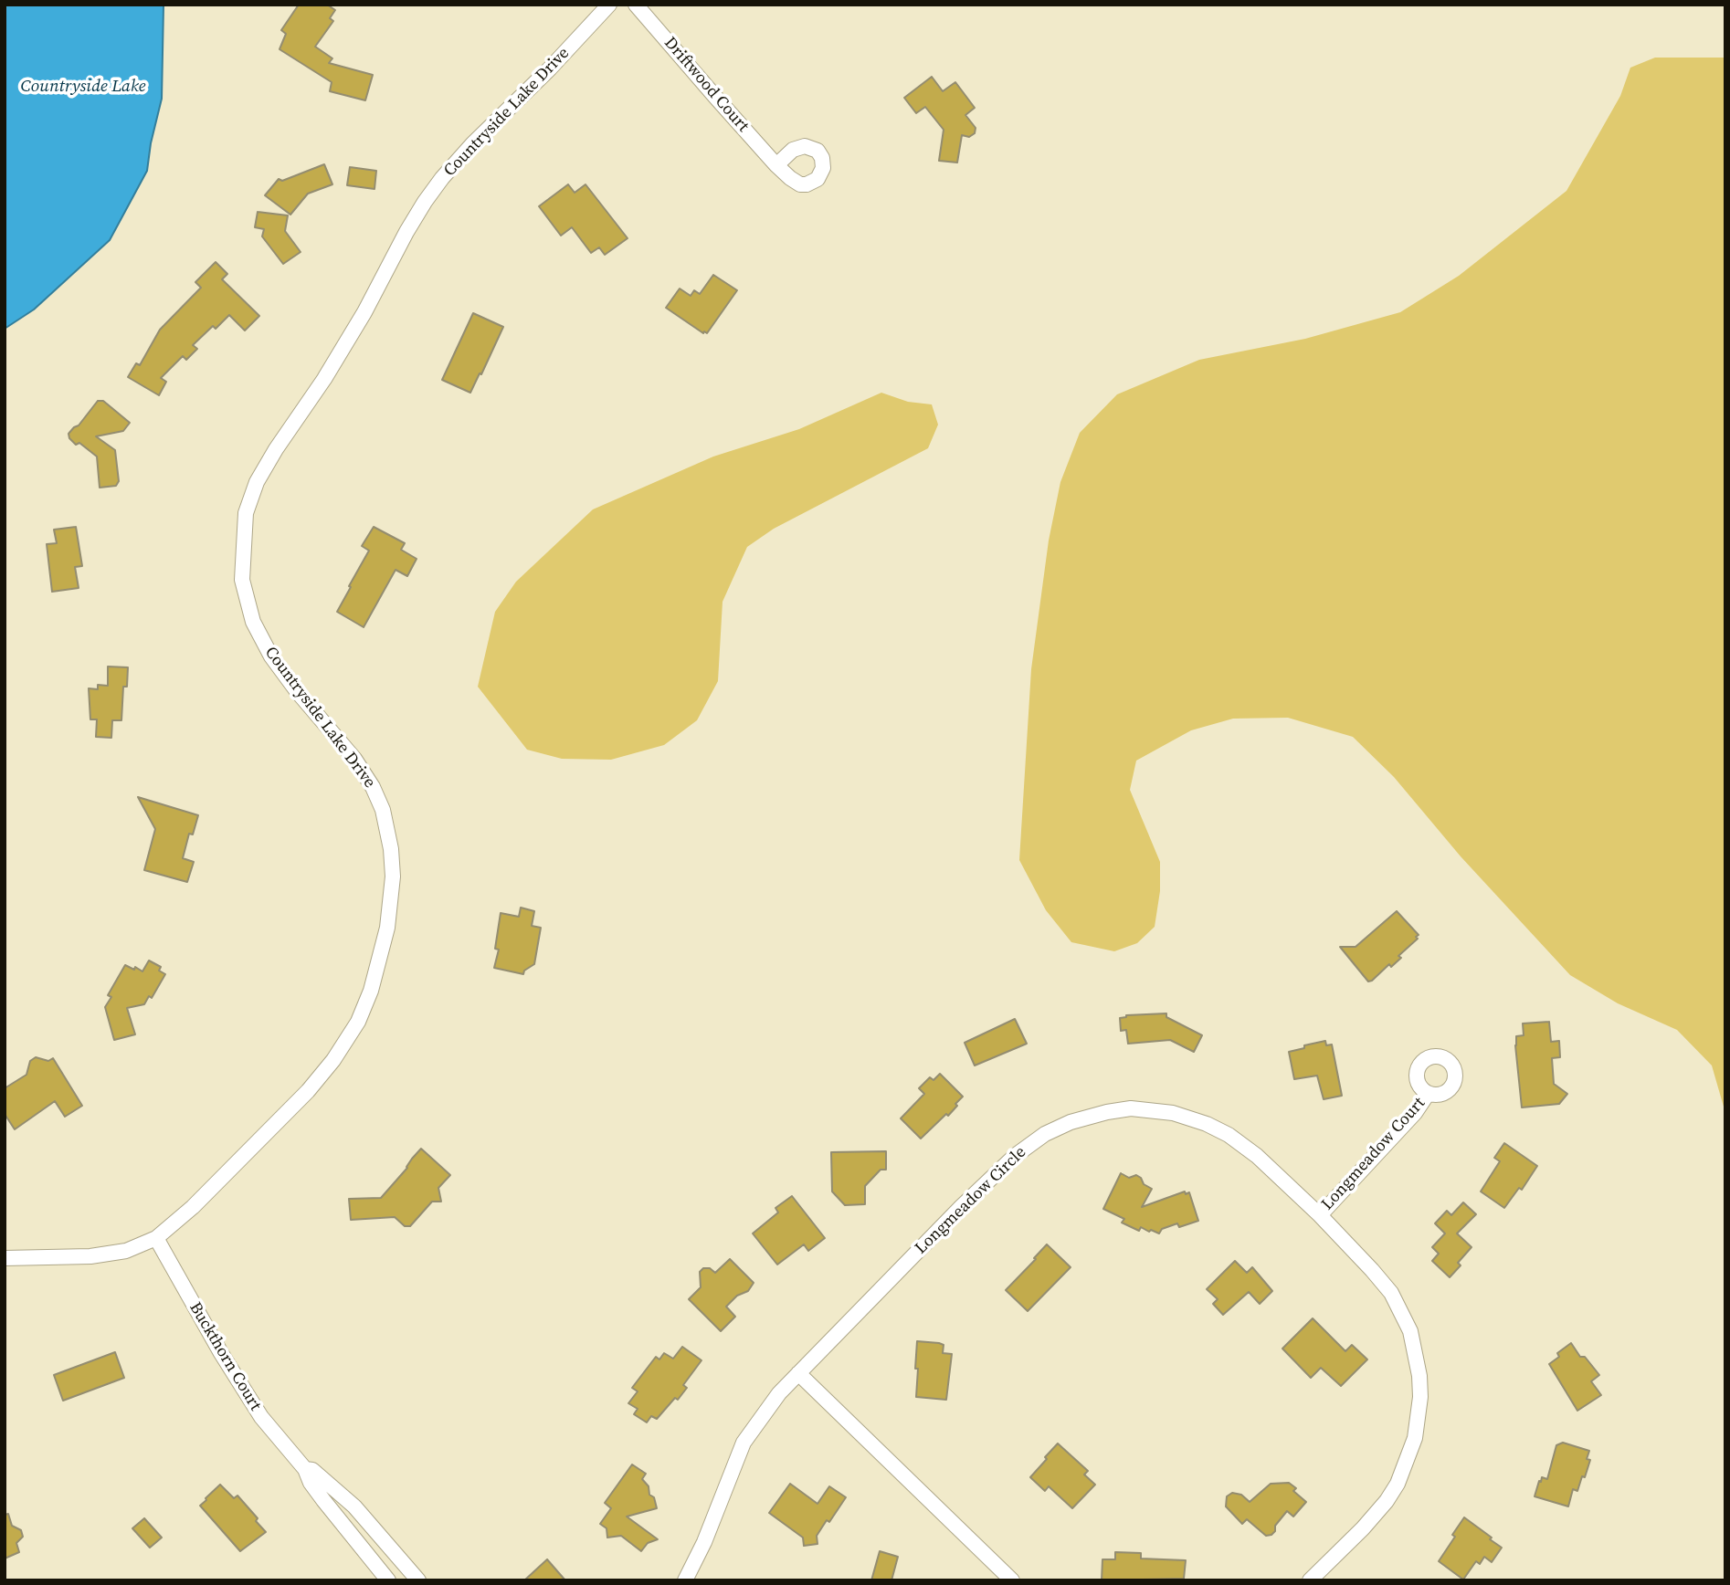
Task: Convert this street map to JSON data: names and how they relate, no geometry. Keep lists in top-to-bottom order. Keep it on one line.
{"streets":{"street":["Driftwood Court","Countryside Lake Drive","Longmeadow Court","Longmeadow Circle","Buckthorn Court"]},"crossings":[["Countryside Lake Drive","Buckthorn Court"],["Longmeadow Court","Longmeadow Circle"]],"water":["Countryside Lake"]}
